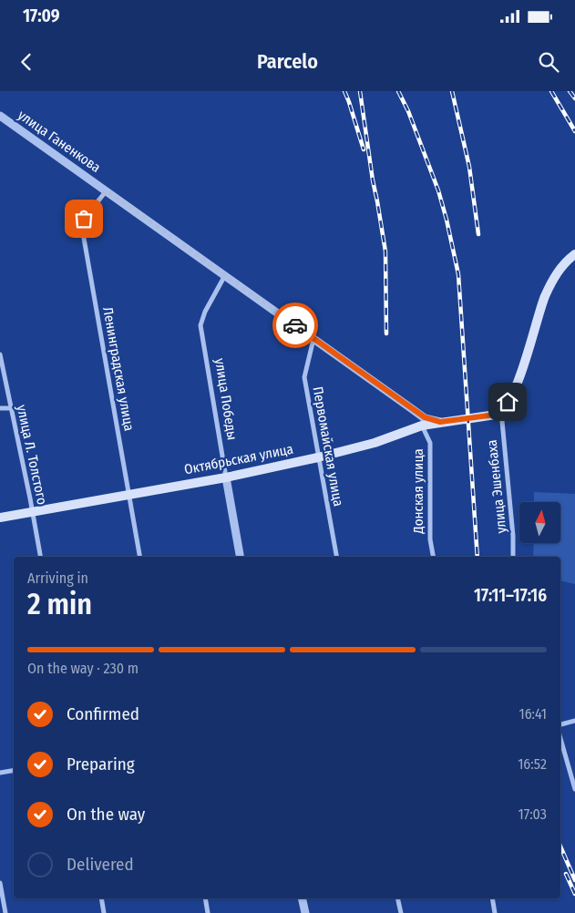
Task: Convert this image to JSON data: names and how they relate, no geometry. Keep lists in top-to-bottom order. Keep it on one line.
{"streets":{"main road":["Октябрьская улица"],"street":["улица Ганенкова","Ленинградская улица","улица Победы","Первомайская улица","улица Л. Толстого","улица Эшенбаха","Донская улица"]},"crossings":[["улица Ганенкова","Ленинградская улица"],["улица Ганенкова","улица Победы"],["улица Ганенкова","Первомайская улица"],["улица Ганенкова","Октябрьская улица"],["Ленинградская улица","Октябрьская улица"],["улица Победы","Октябрьская улица"],["Первомайская улица","Октябрьская улица"],["улица Л. Толстого","Октябрьская улица"],["Октябрьская улица","улица Эшенбаха"],["Октябрьская улица","Донская улица"]],"north":"top","page":{"status":"17:09","header":"Parcelo","heading":["2 min","Arriving in","17:11–17:16"],"bar":"On the way · 230 m","list":[["Confirmed","16:41"],["Preparing","16:52"],["On the way","17:03"],"Delivered"]}}
